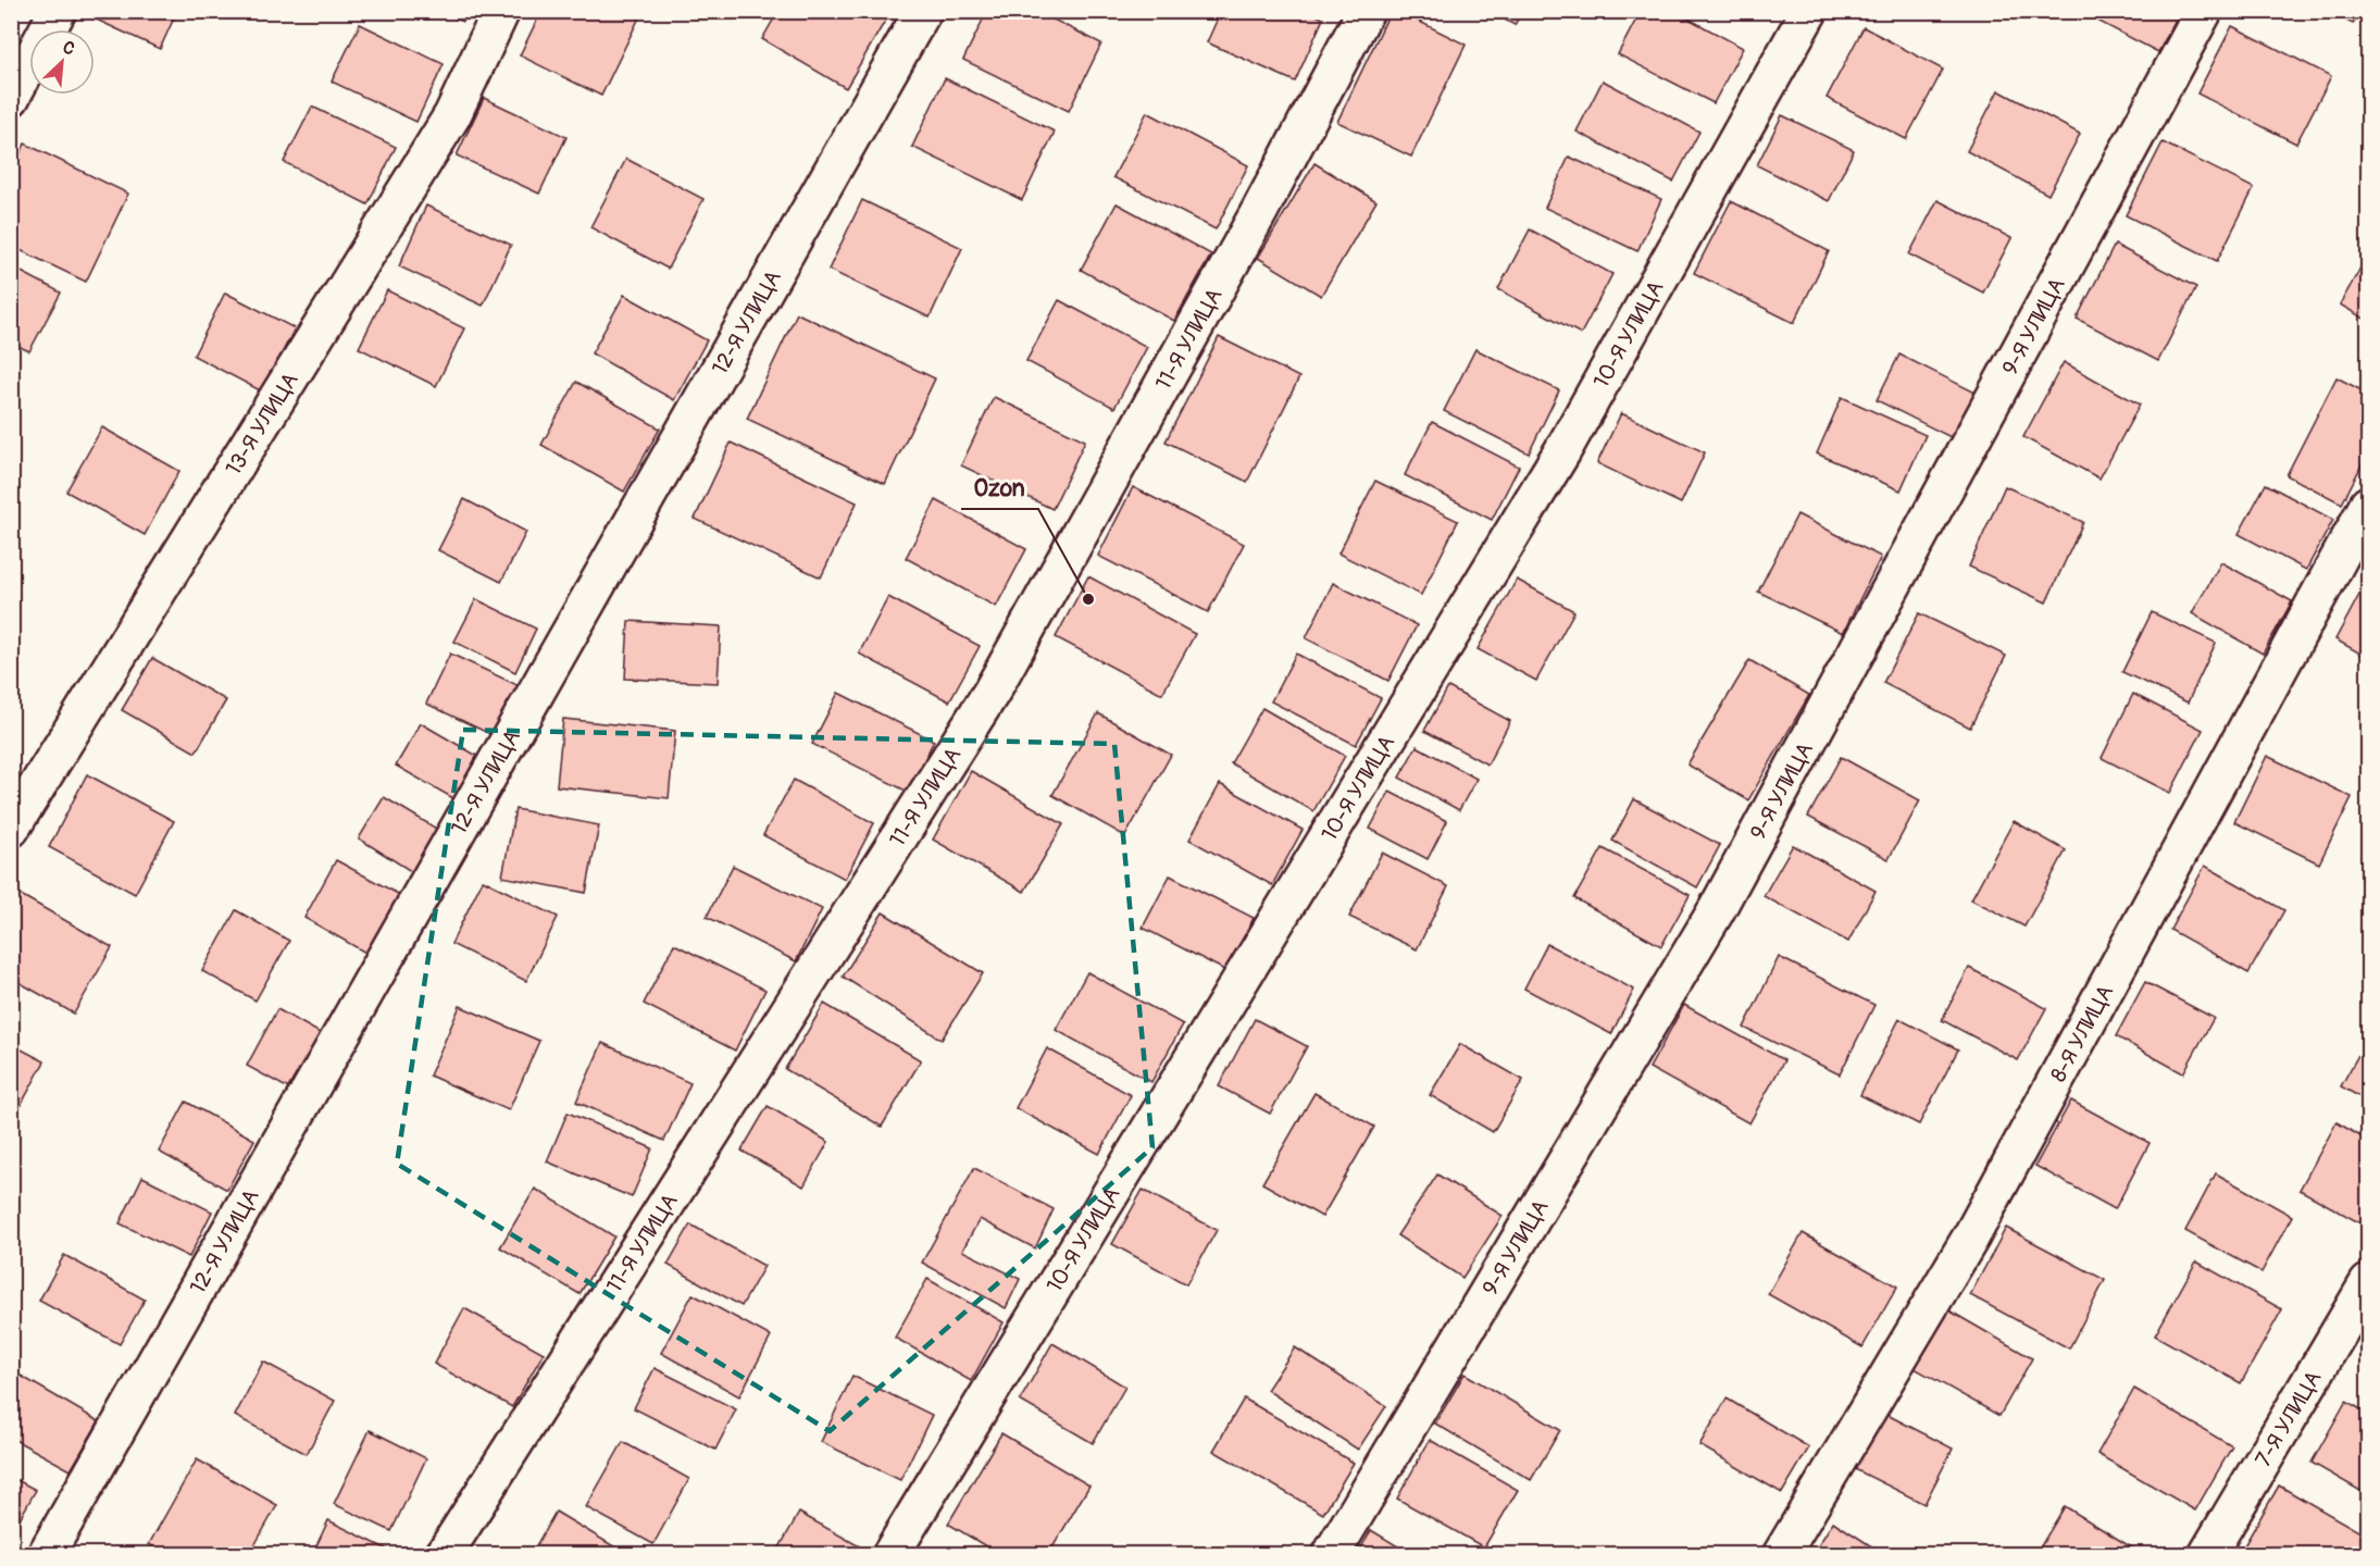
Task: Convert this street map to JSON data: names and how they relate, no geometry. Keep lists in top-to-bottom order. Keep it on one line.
{"streets":{"street":["12-Я УЛИЦА","9-Я УЛИЦА","10-Я УЛИЦА","11-Я УЛИЦА","13-Я УЛИЦА","8-Я УЛИЦА","7-Я УЛИЦА"]},"places":["Ozon"],"north":"top right"}
